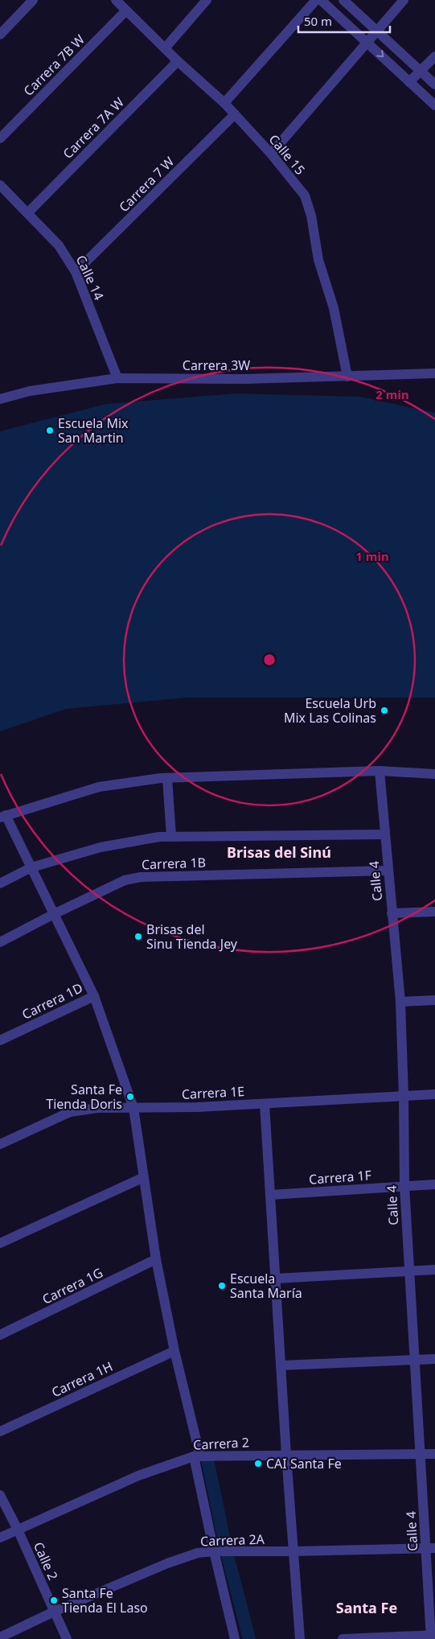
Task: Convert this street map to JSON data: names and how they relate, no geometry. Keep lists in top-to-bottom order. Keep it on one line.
{"streets":{"street":["Carrera 7B W","Carrera 7A W","Calle 15","Carrera 7 W","Calle 14","Carrera 3W","Carrera 1B","Calle 4","Carrera 1D","Carrera 1E","Carrera 1F","Carrera 1G","Carrera 1H","Carrera 2","Carrera 2A","Calle 2"]},"crossings":[["Carrera 7B W","Calle 15"],["Carrera 7A W","Calle 15"],["Carrera 7A W","Calle 14"],["Calle 15","Carrera 7 W"],["Calle 15","Carrera 3W"],["Carrera 7 W","Calle 14"],["Calle 14","Carrera 3W"],["Carrera 1B","Calle 4"],["Calle 4","Carrera 1E"],["Calle 4","Carrera 1F"],["Calle 4","Carrera 2"],["Calle 4","Carrera 2A"],["Carrera 2","Calle 2"],["Carrera 2A","Calle 2"]],"districts":["Brisas del Sinú","Santa Fe"],"places":["Escuela Mix San Martin","Escuela Urb Mix Las Colinas","Brisas del Sinu Tienda Jey","Santa Fe Tienda Doris","Escuela Santa María","CAI Santa Fe","Santa Fe Tienda El Laso"],"scale_bar":"50 m","rings":["2 min","1 min"]}
